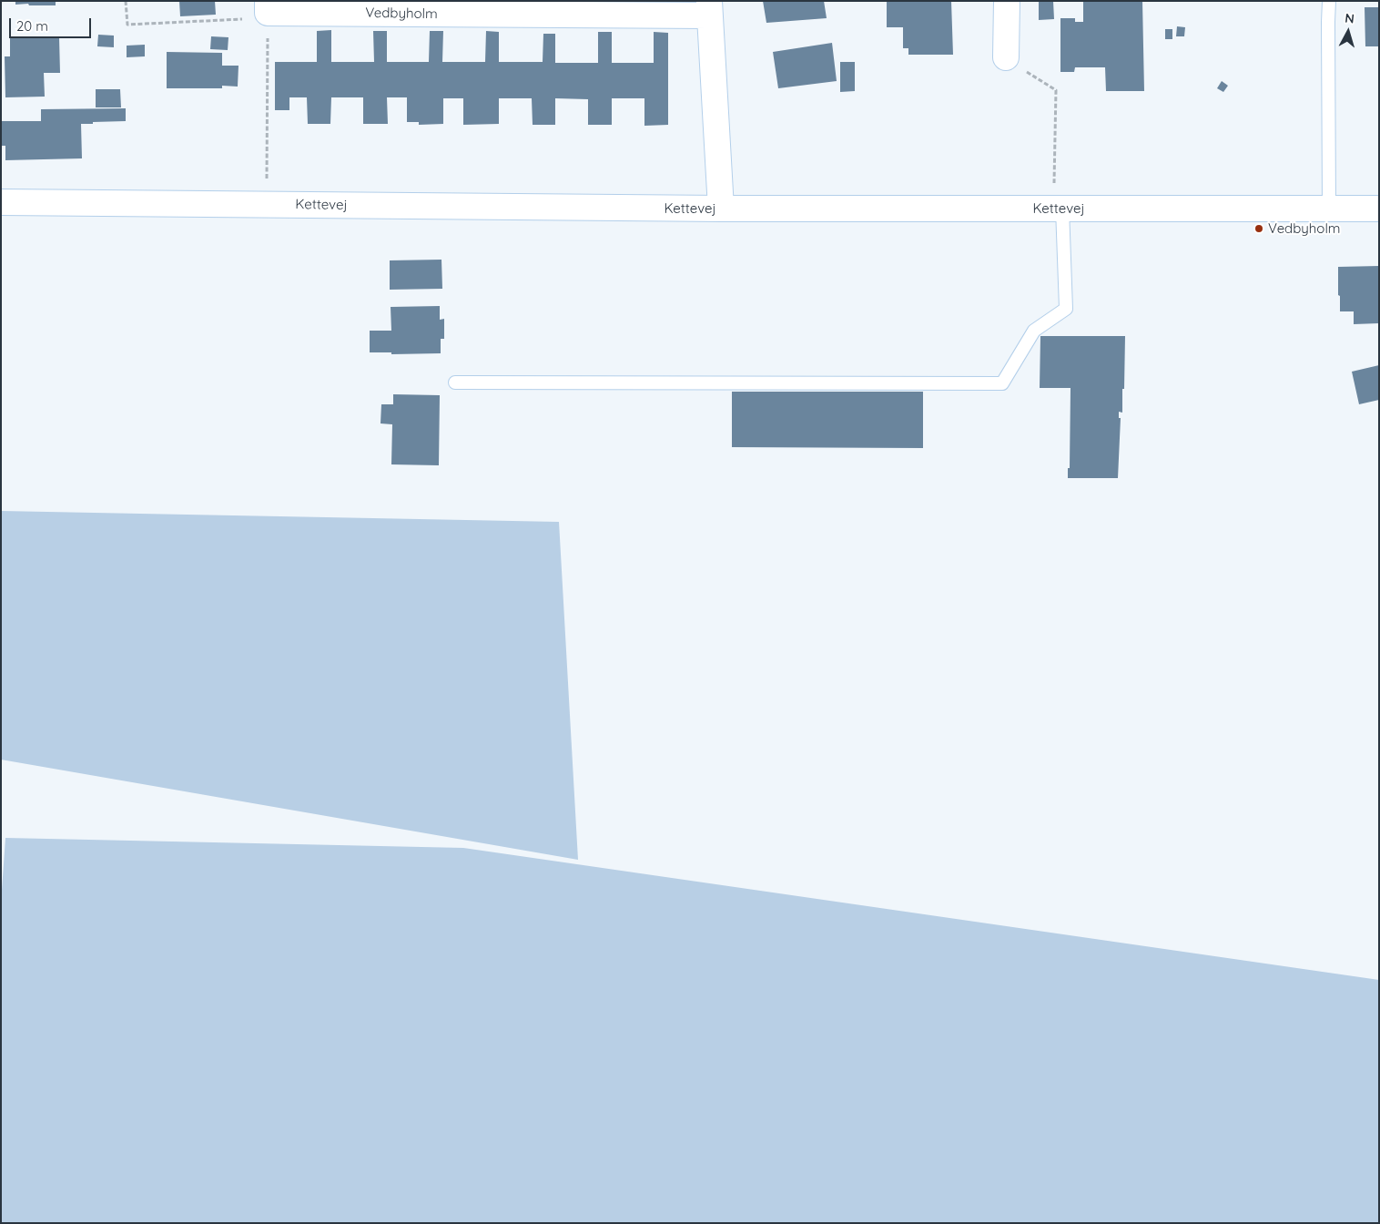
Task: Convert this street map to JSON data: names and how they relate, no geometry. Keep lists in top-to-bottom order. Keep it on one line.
{"streets":{"street":["Vedbyholm","Kettevej"]},"crossings":[["Vedbyholm","Kettevej"]],"places":["Vedbyholm"],"scale_bar":"20 m","north":"top"}
